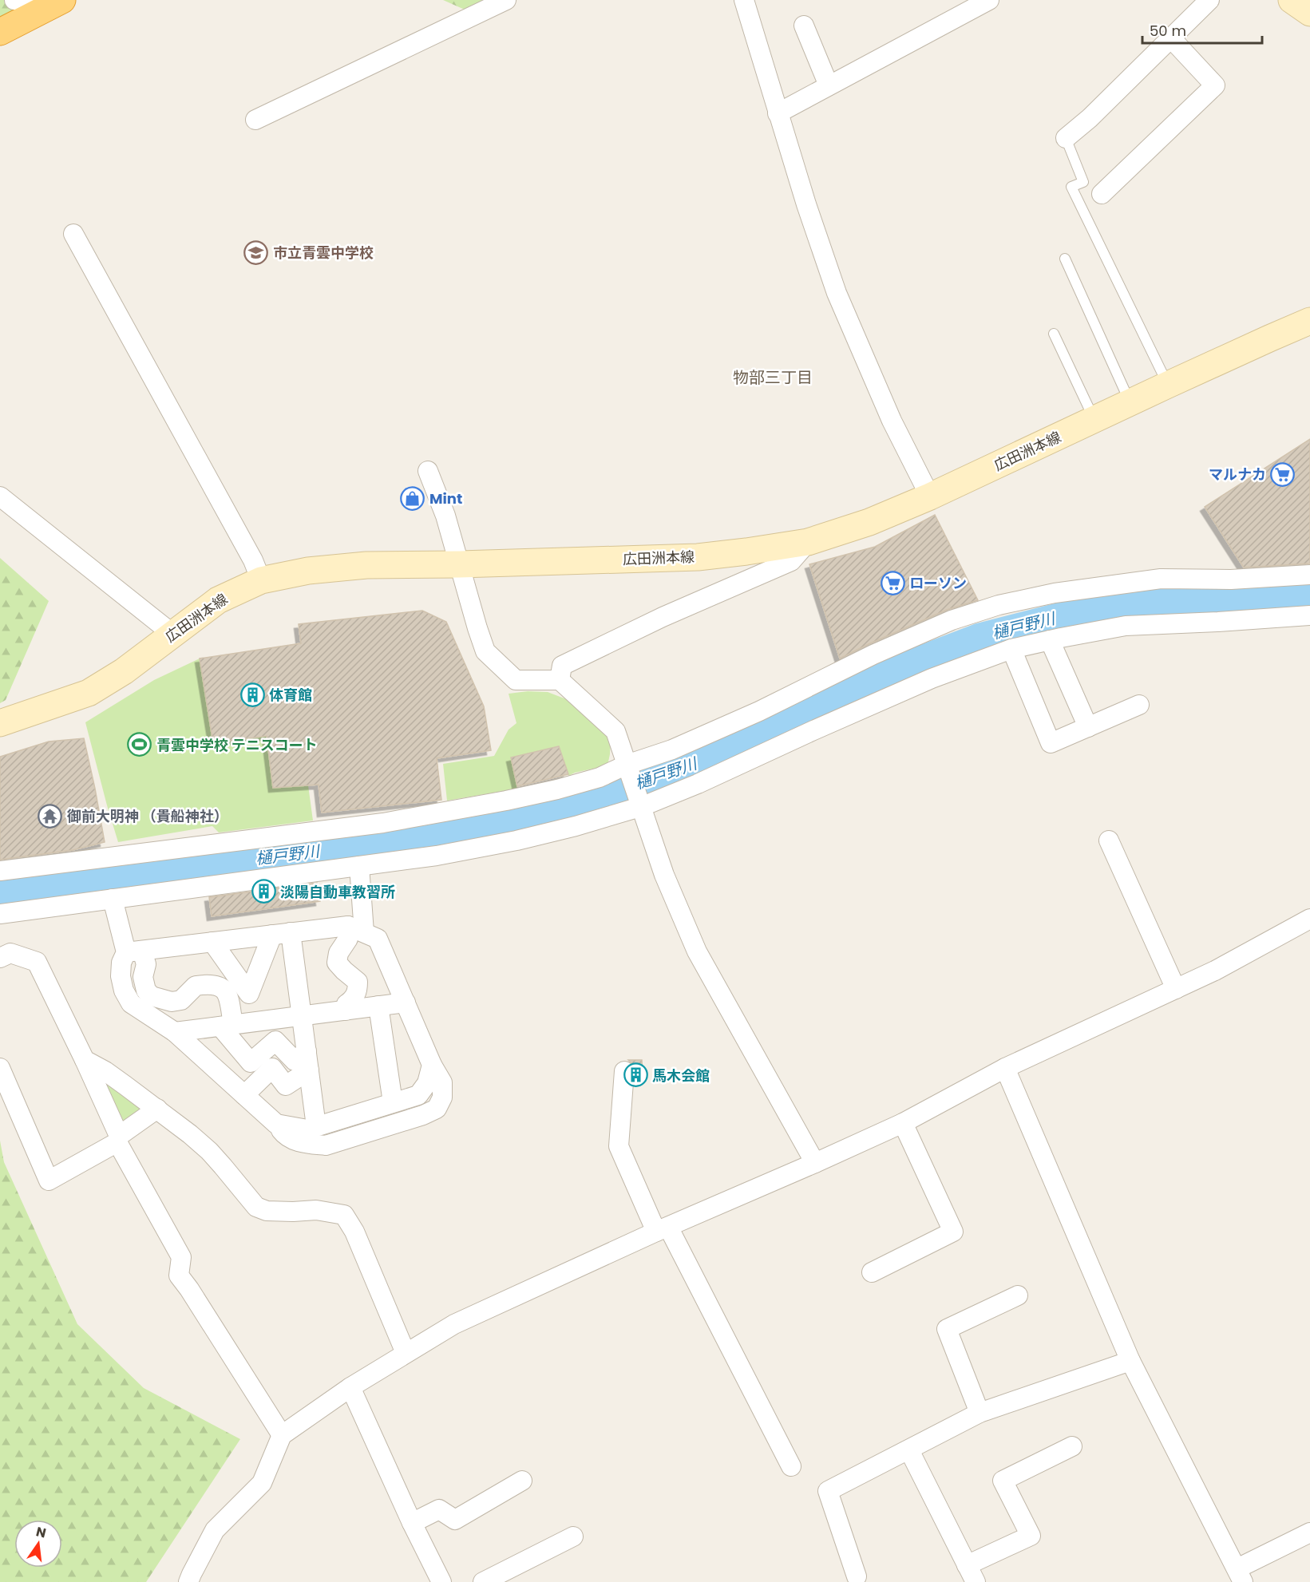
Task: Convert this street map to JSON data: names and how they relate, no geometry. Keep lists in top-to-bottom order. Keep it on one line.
{"streets":{"main road":["広田洲本線"]},"districts":["物部三丁目"],"water":["樋戸野川"],"places":{"school or university":["市立青雲中学校"],"supermarket":["マルナカ","ローソン"],"shop":["Mint"],"building":["体育館","淡陽自動車教習所","馬木会館"],"sports":["青雲中学校 テニスコート"],"temple":["御前大明神 （貴船神社）"]},"scale_bar":"50 m","north":"top"}
